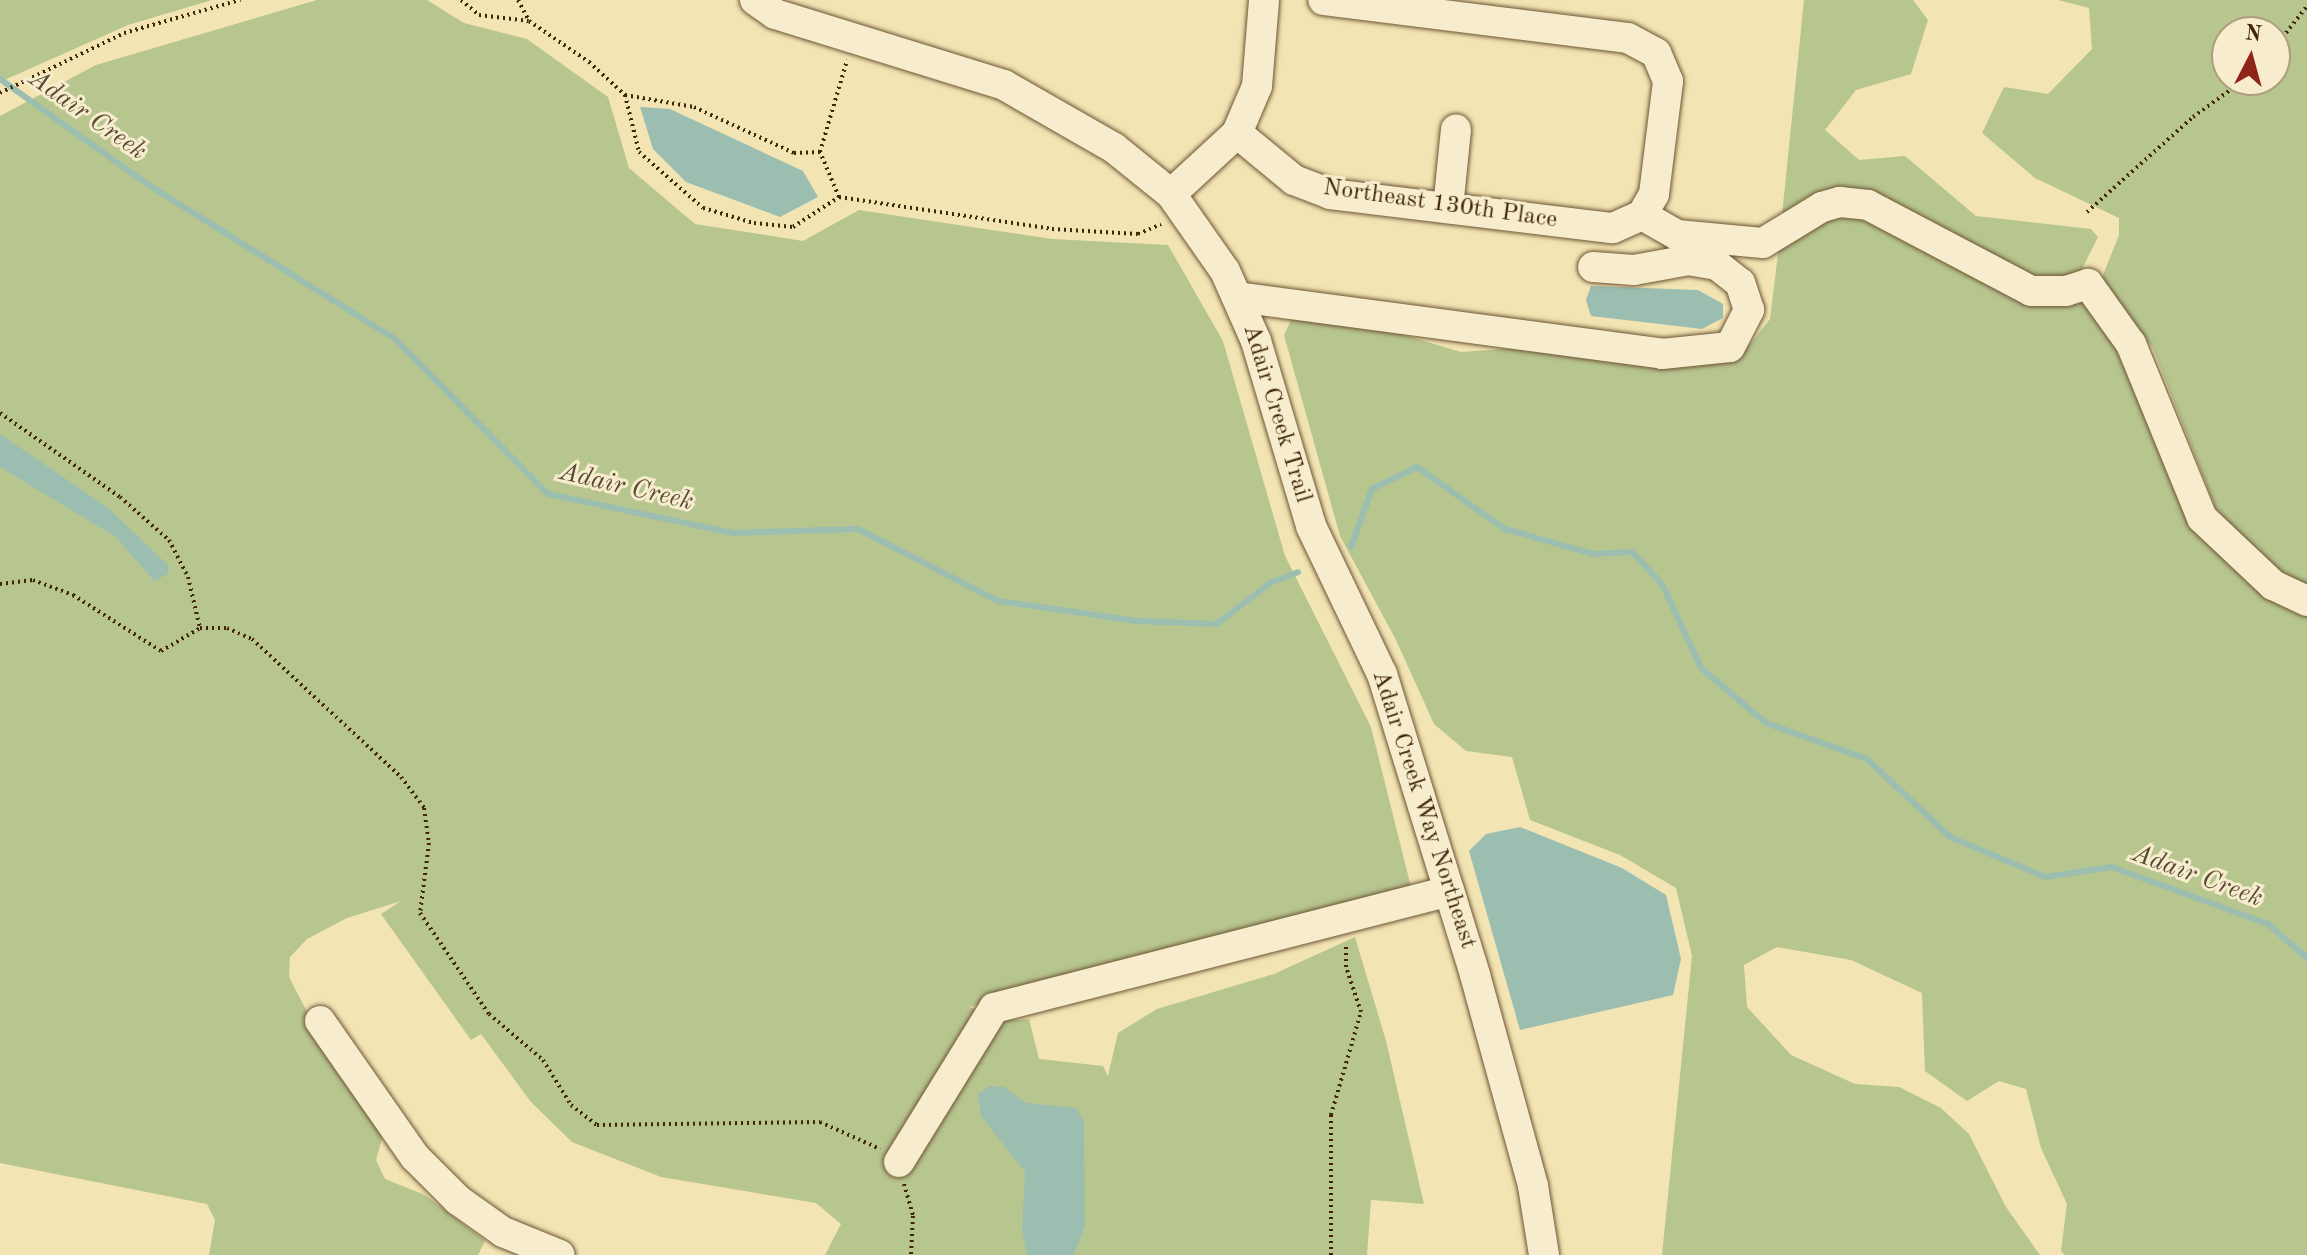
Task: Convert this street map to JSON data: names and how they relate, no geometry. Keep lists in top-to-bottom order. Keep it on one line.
{"streets":{"street":["Northeast 130th Place","Adair Creek Way Northeast"]},"water":["Adair Creek"],"north":"top"}
